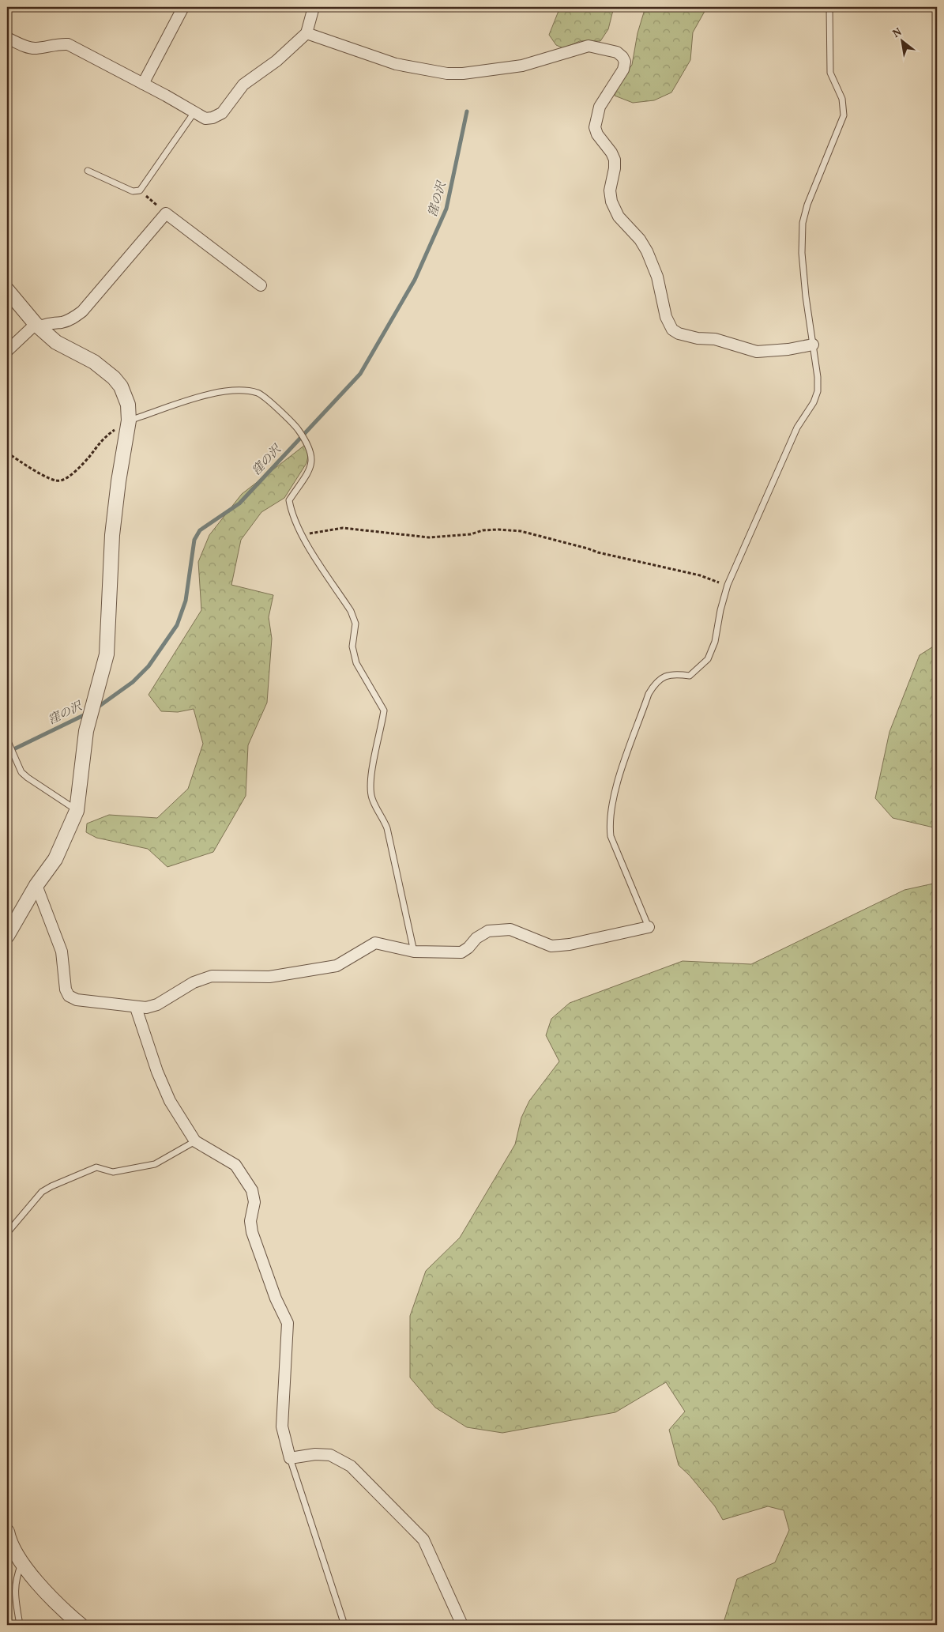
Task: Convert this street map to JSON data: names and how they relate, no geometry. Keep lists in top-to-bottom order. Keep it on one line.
{"water":["窪の沢"],"north":"top left"}
